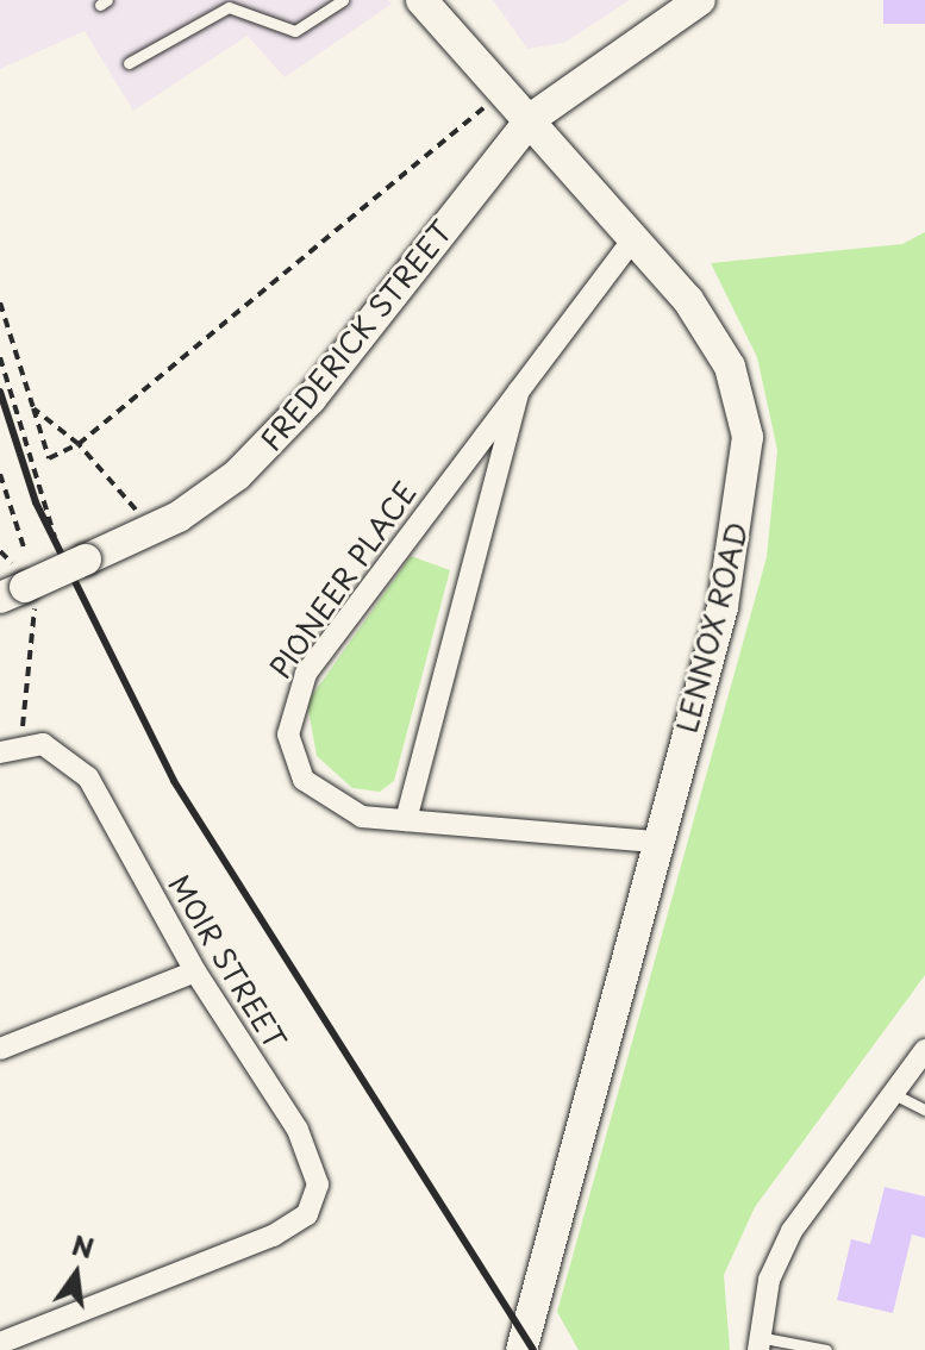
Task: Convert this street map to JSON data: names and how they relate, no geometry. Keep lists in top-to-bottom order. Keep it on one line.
{"streets":{"street":["FREDERICK STREET","PIONEER PLACE","LENNOX ROAD","MOIR STREET"]},"crossings":[["FREDERICK STREET","LENNOX ROAD"],["PIONEER PLACE","LENNOX ROAD"]],"north":"top"}
